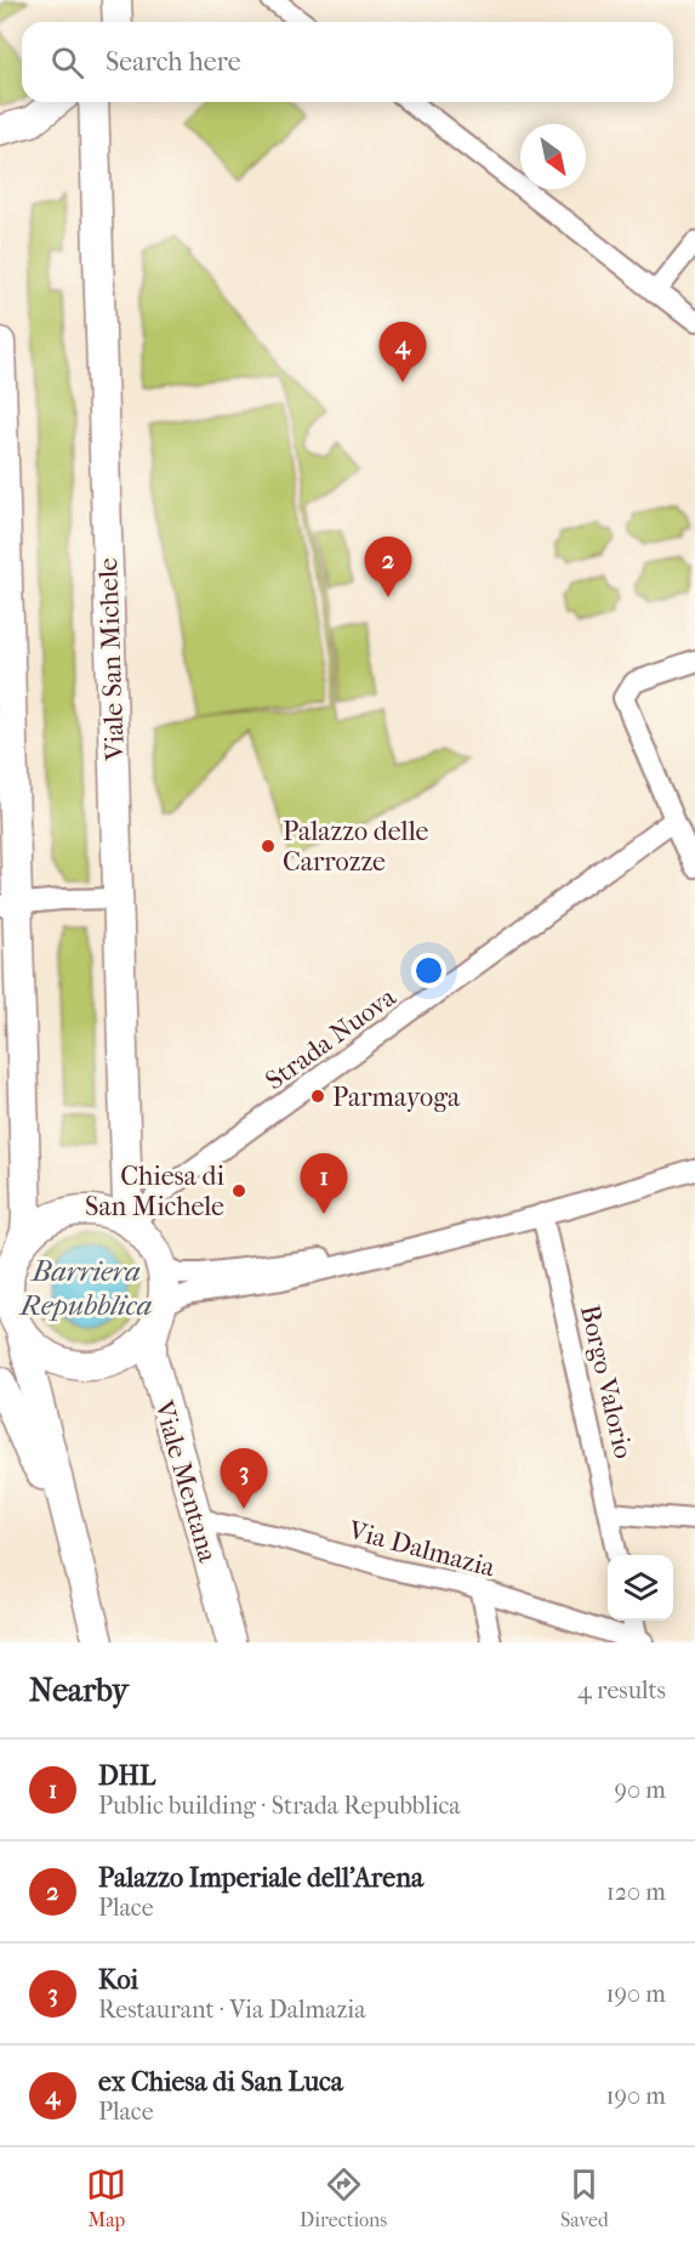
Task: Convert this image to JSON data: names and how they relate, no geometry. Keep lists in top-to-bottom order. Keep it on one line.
{"streets":{"main road":["Viale San Michele","Viale Mentana"],"street":["Strada Nuova","Borgo Valorio","Via Dalmazia"]},"crossings":[["Viale San Michele","Strada Nuova"],["Viale San Michele","Viale Mentana"],["Strada Nuova","Viale Mentana"],["Viale Mentana","Via Dalmazia"]],"water":["Barriera Repubblica"],"places":["Palazzo delle Carrozze","Parmayoga","Chiesa di San Michele"],"north":"bottom right","page":{"search":"Search here","pins":["4","2","1","3"],"heading":["Nearby","4 results"],"list":[{"mark":"1","name":"DHL","note":"Public building · Strada Repubblica","value":"90 m"},{"mark":"2","name":"Palazzo Imperiale dell'Arena","note":"Place","value":"120 m"},{"mark":"3","name":"Koi","note":"Restaurant · Via Dalmazia","value":"190 m"},{"mark":"4","name":"ex Chiesa di San Luca","note":"Place","value":"190 m"}],"nav":["Map","Directions","Saved"]}}
